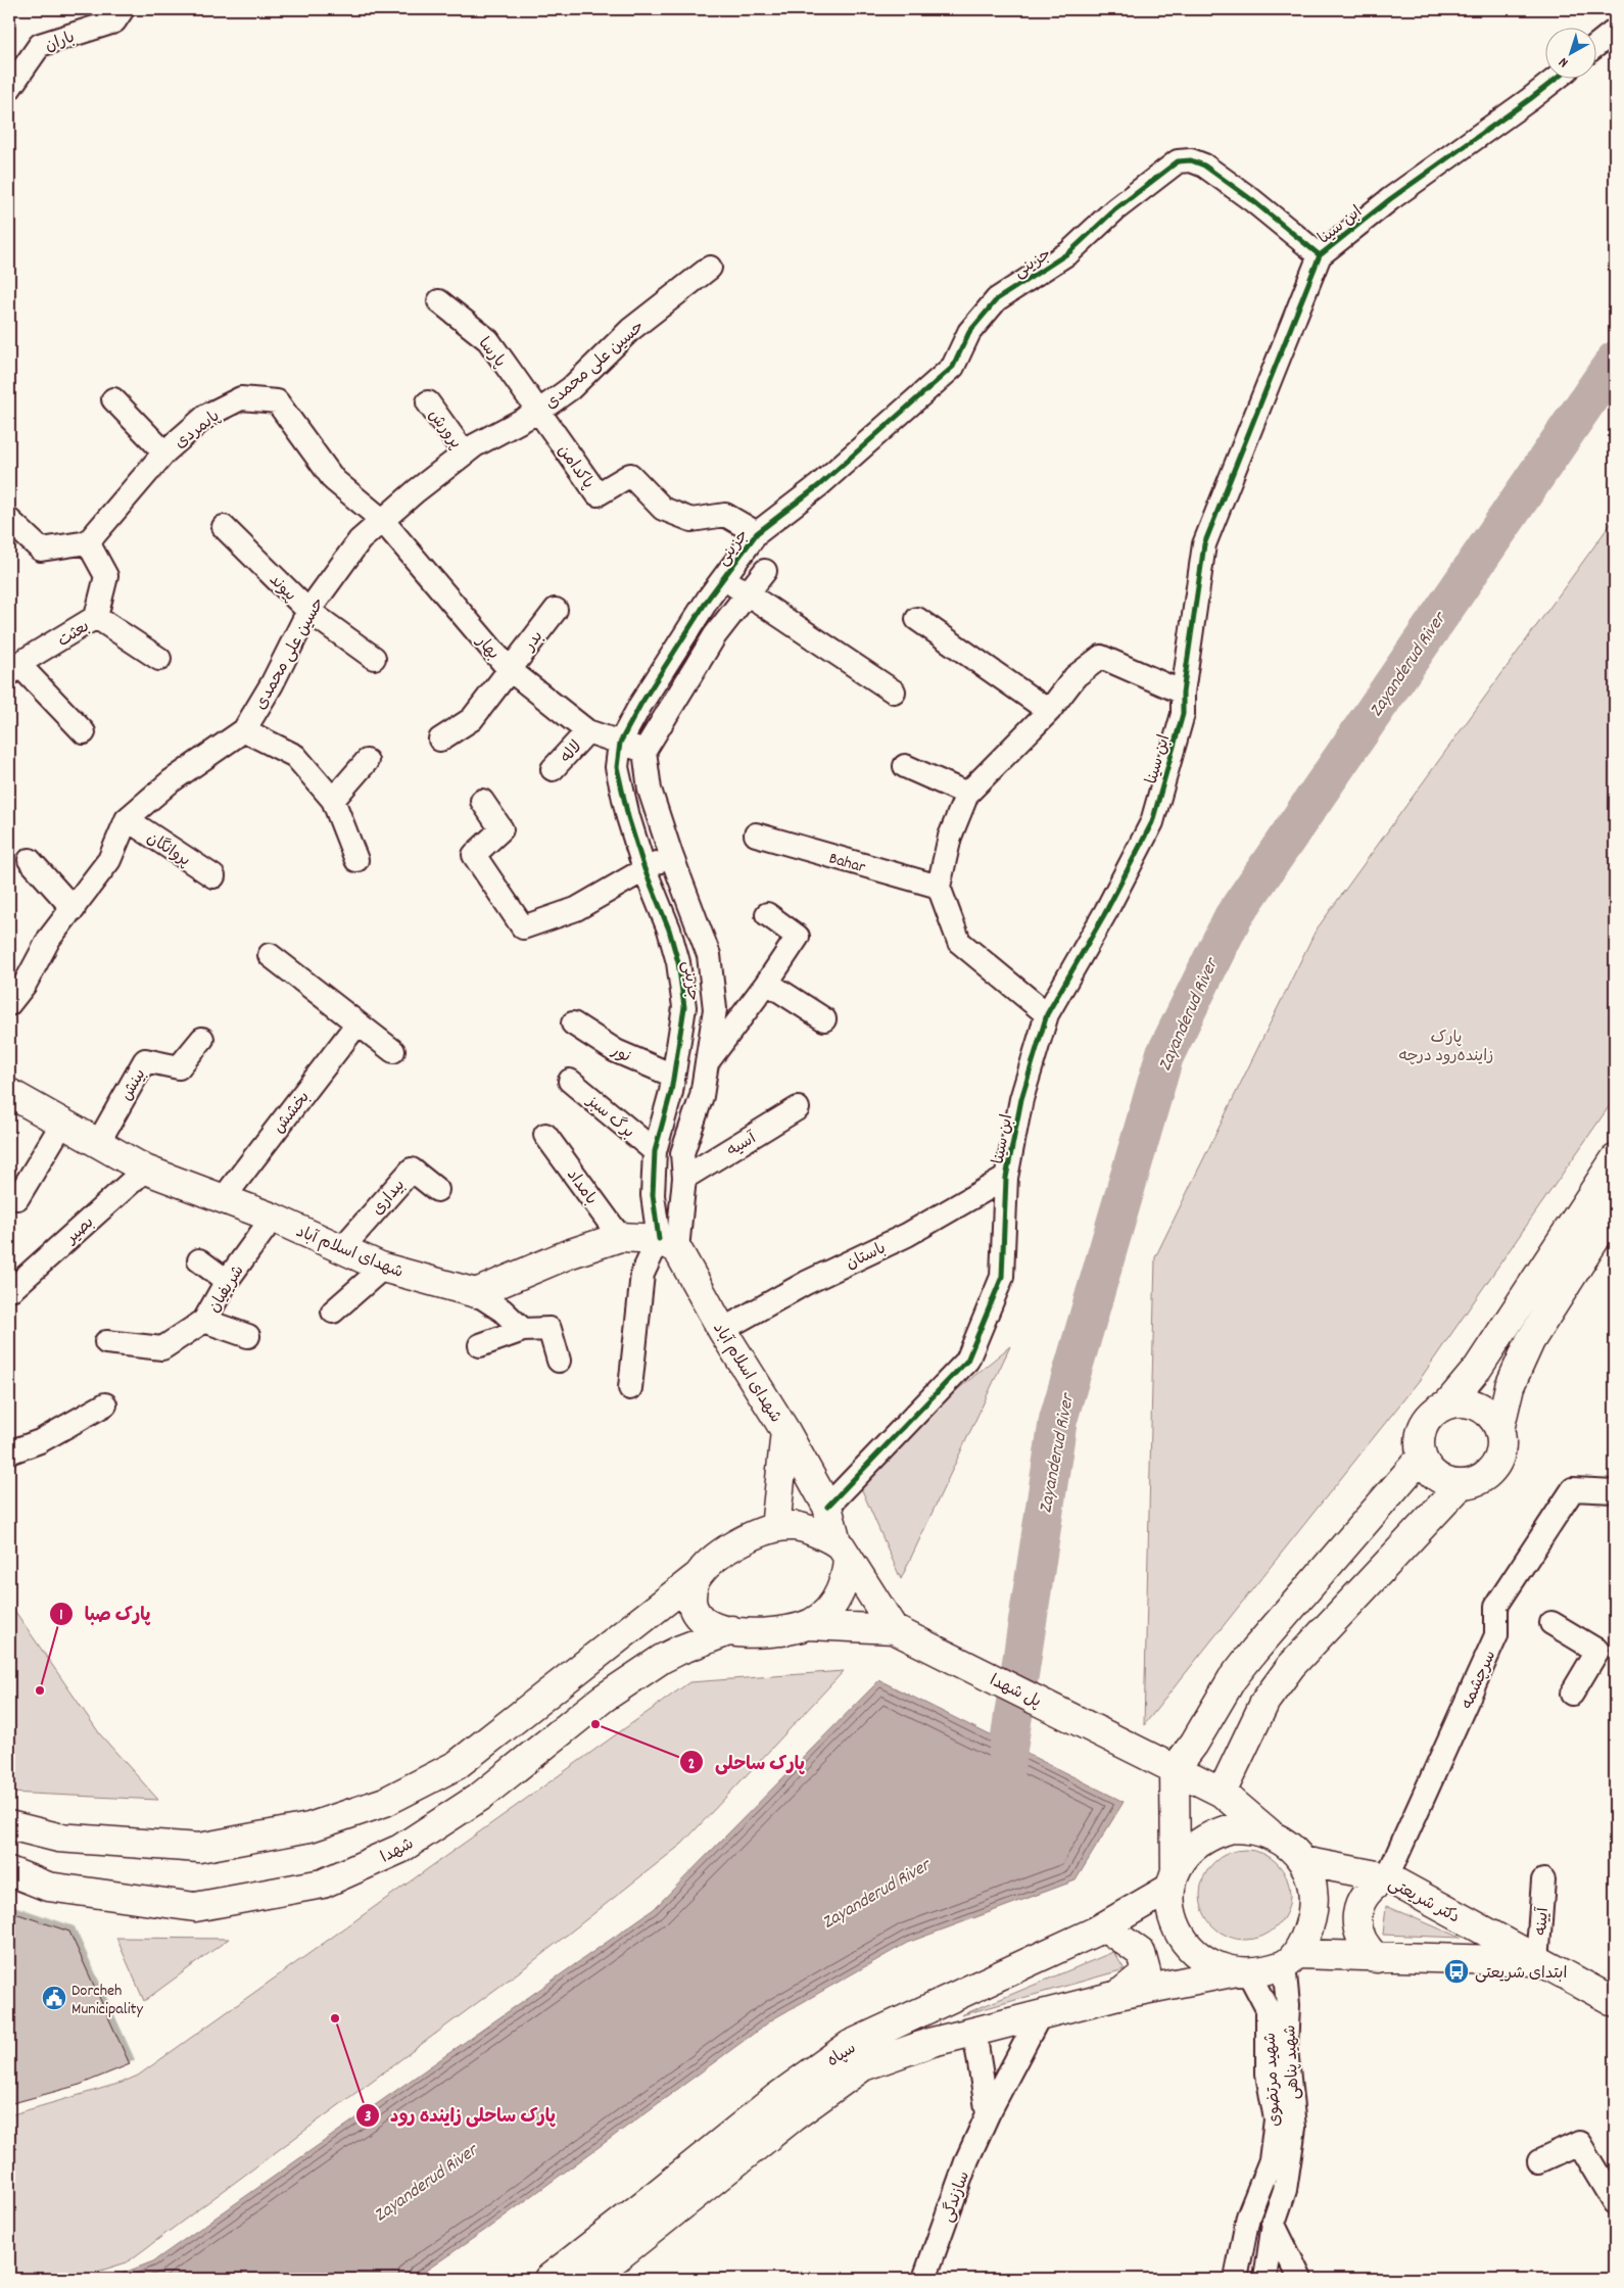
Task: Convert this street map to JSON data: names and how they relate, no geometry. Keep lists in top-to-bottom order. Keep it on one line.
{"streets":{"main road":["شهدای اسلام آباد","پل شهدا","شهدا","دکتر شریعتی","سپاه"],"street":["باران","ابن سینا","جزینی","پارسا","حسین علی محمدی","پایمردی","پرورش","پاکدامن","پیوند","بعثت","بدر","بهار","لاله","پروانگان","Bahar","نور","بینش","بخشش","برگ سبز","آسیه","بامداد","بیداری","بصیر","باستان","شریفیان","سرچشمه","آیینه","شهید پناهی","شهيد مرتضوی","سازندگی"]},"crossings":[["ابن سینا","جزینی"],["ابن سینا","شهدای اسلام آباد"],["ابن سینا","باستان"],["جزینی","پاکدامن"],["جزینی","بهار"],["جزینی","نور"],["جزینی","برگ سبز"],["جزینی","شهدای اسلام آباد"],["پارسا","حسین علی محمدی"],["پارسا","پاکدامن"],["حسین علی محمدی","پایمردی"],["حسین علی محمدی","پرورش"],["حسین علی محمدی","پاکدامن"],["حسین علی محمدی","پیوند"],["حسین علی محمدی","بهار"],["حسین علی محمدی","پروانگان"],["پایمردی","بعثت"],["پایمردی","بهار"],["بدر","بهار"],["بهار","لاله"],["بینش","شهدای اسلام آباد"],["بخشش","شهدای اسلام آباد"],["بیداری","شهدای اسلام آباد"],["بصیر","شهدای اسلام آباد"],["شهدای اسلام آباد","باستان"],["شهدای اسلام آباد","شریفیان"],["شهدای اسلام آباد","شهدا"],["سرچشمه","دکتر شریعتی"],["پل شهدا","دکتر شریعتی"],["پل شهدا","سپاه"],["پل شهدا","شهید پناهی"],["پل شهدا","شهيد مرتضوی"],["دکتر شریعتی","آیینه"],["دکتر شریعتی","سپاه"],["دکتر شریعتی","شهید پناهی"],["دکتر شریعتی","شهيد مرتضوی"],["سپاه","شهید پناهی"],["سپاه","شهيد مرتضوی"],["سپاه","سازندگی"],["شهید پناهی","شهيد مرتضوی"]],"water":["Zayanderud River"],"parks":["پارک زاینده‌رود درچه"],"places":{"other":["پارک صبا","پارک ساحلی","پارک ساحلی زاینده رود"],"bus stop":["ابتدای شریعتی"],"public building":["Dorcheh Municipality"]},"north":"bottom left"}
